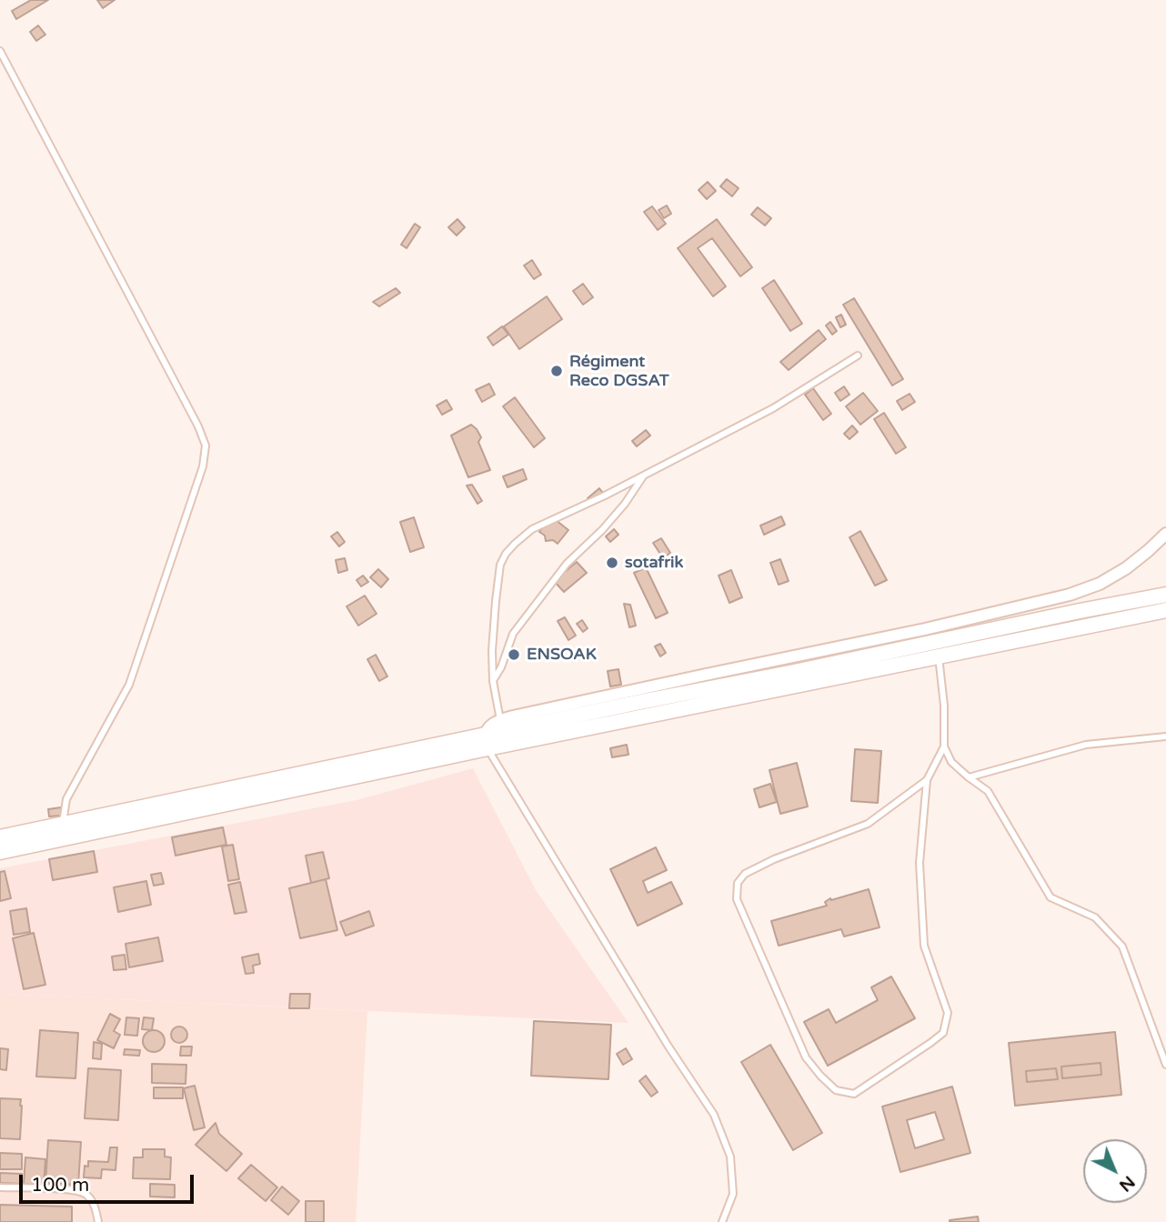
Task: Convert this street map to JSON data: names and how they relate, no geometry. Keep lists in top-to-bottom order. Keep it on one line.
{"places":["Régiment Reco DGSAT","sotafrik","ENSOAK"],"scale_bar":"100 m","north":"bottom right"}
